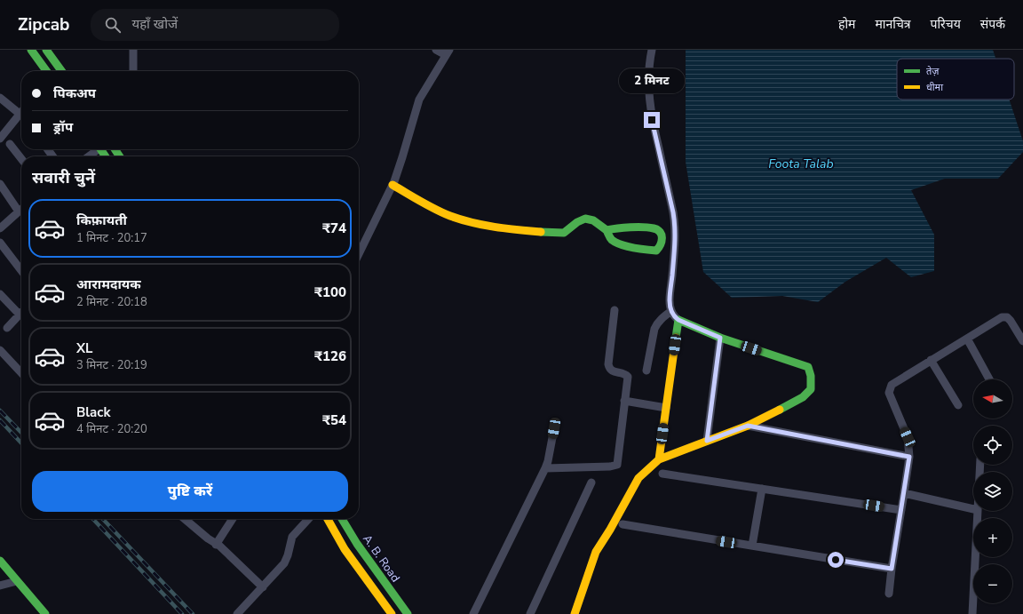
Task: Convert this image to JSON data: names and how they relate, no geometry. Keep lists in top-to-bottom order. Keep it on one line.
{"streets":{"street":["A. B. Road"]},"water":["Foota Talab"],"legend":["तेज़","धीमा"],"north":"left","page":{"header":"Zipcab","search":"यहाँ खोजें","nav":["होम","मानचित्र","परिचय","संपर्क"],"bubble":"2 मिनट","banner":["पिकअप","ड्रॉप"],"heading":"सवारी चुनें","list":[{"name":"किफ़ायती","note":"1 मिनट · 20:17","value":"₹74"},{"name":"आरामदायक","note":"2 मिनट · 20:18","value":"₹100"},{"name":"XL","note":"3 मिनट · 20:19","value":"₹126"},{"name":"Black","note":"4 मिनट · 20:20","value":"₹54"}],"map_buttons":["+","−"],"buttons":"पुष्टि करें"}}
